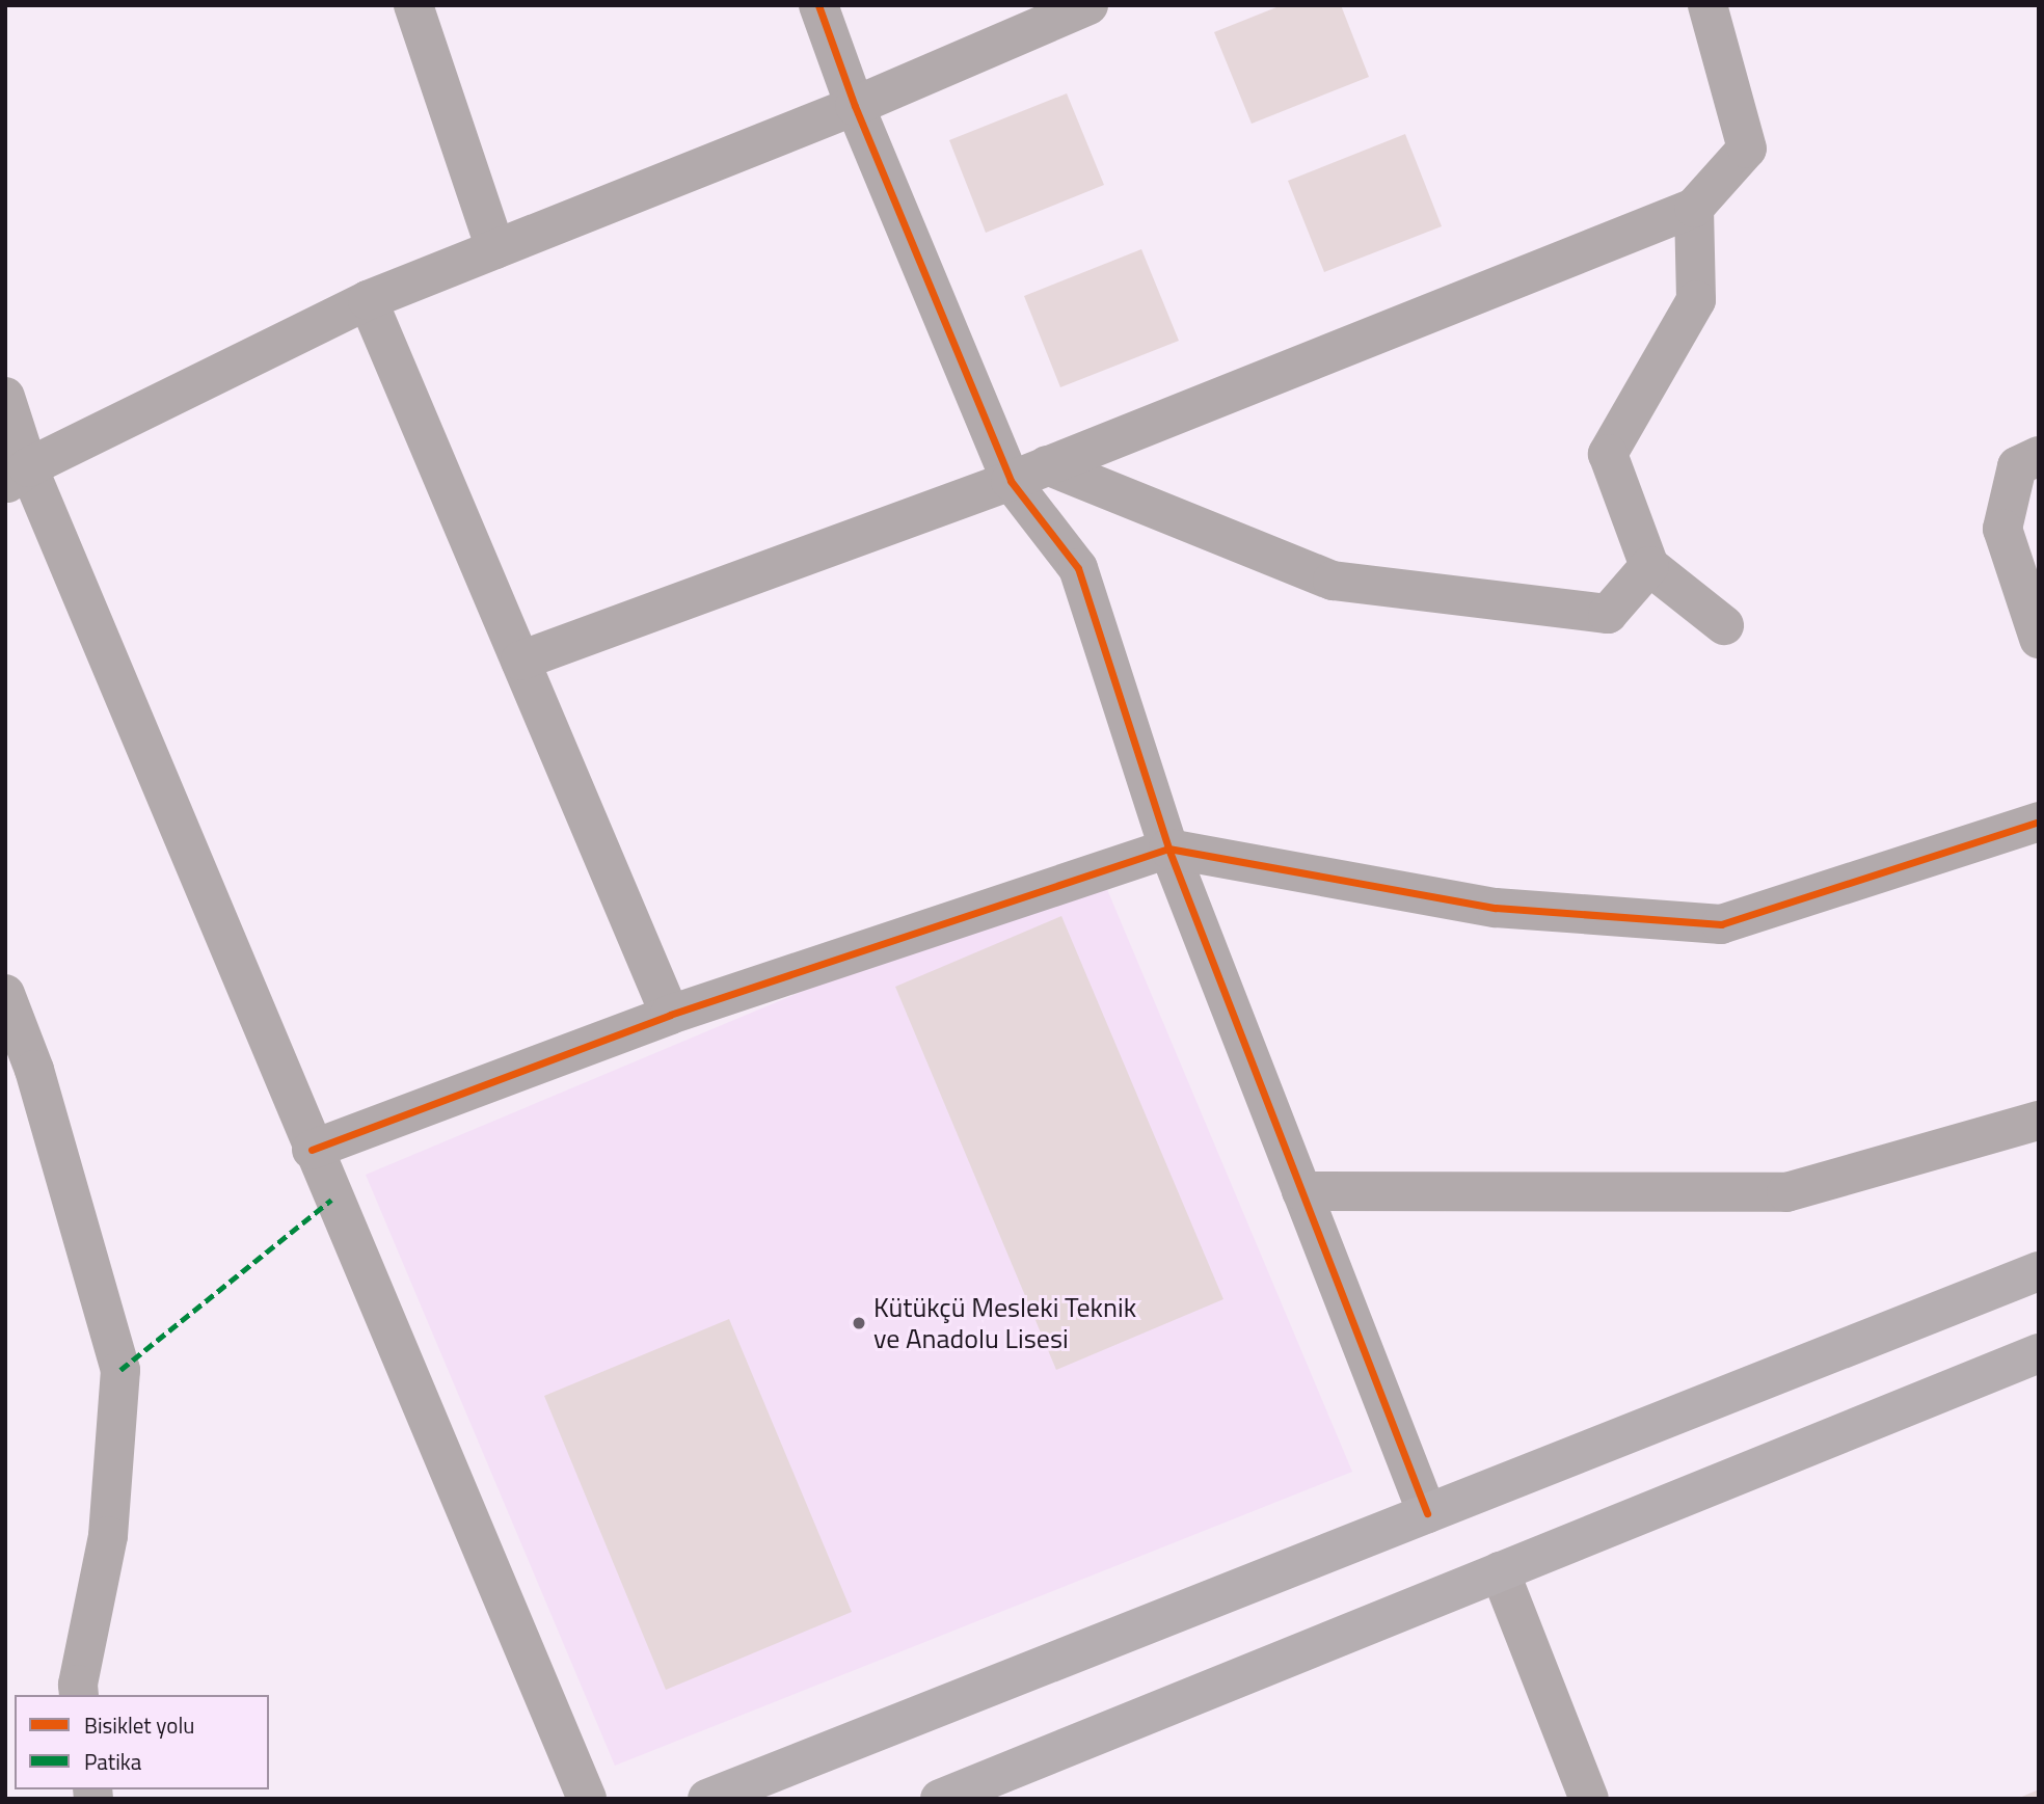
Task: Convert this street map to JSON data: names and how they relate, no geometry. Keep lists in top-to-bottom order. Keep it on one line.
{"places":["Kütükçü Mesleki Teknik ve Anadolu Lisesi"],"legend":["Bisiklet yolu","Patika"]}
